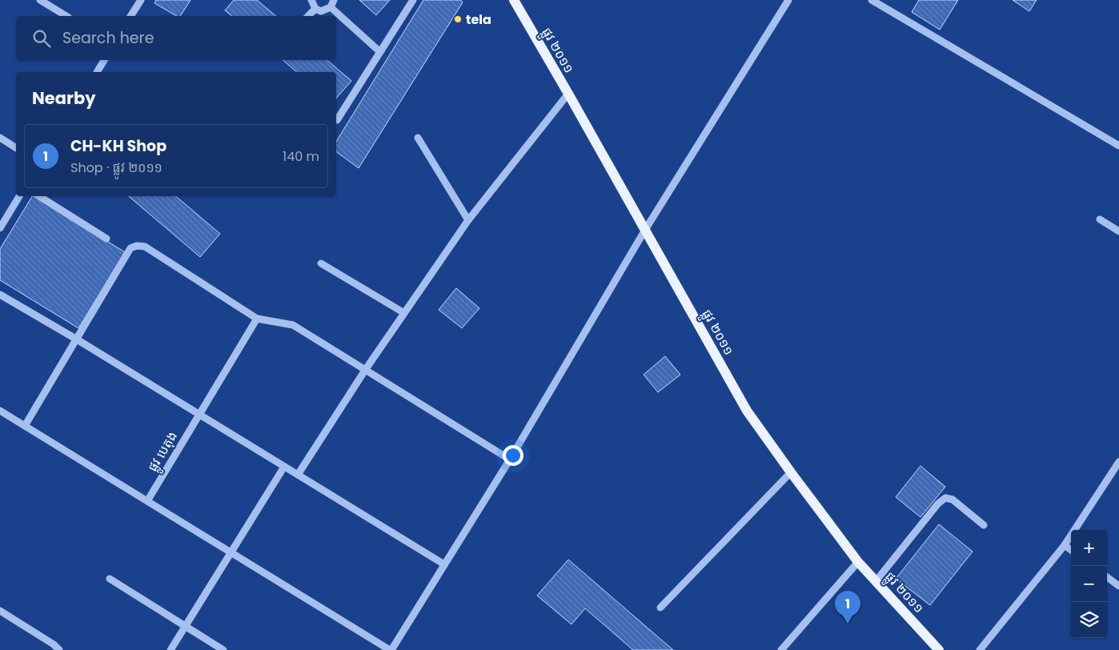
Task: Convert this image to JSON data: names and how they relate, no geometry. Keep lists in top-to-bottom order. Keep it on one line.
{"streets":{"main road":["ផ្លូវ ២០១១"],"street":["ផ្លូវ បេតុង"]},"places":["tela"],"page":{"search":"Search here","heading":"Nearby","list":[{"mark":"1","name":"CH-KH Shop","note":"Shop · ផ្លូវ ២០១១","value":"140 m"}],"map_buttons":["+","−"],"pins":"1"}}
